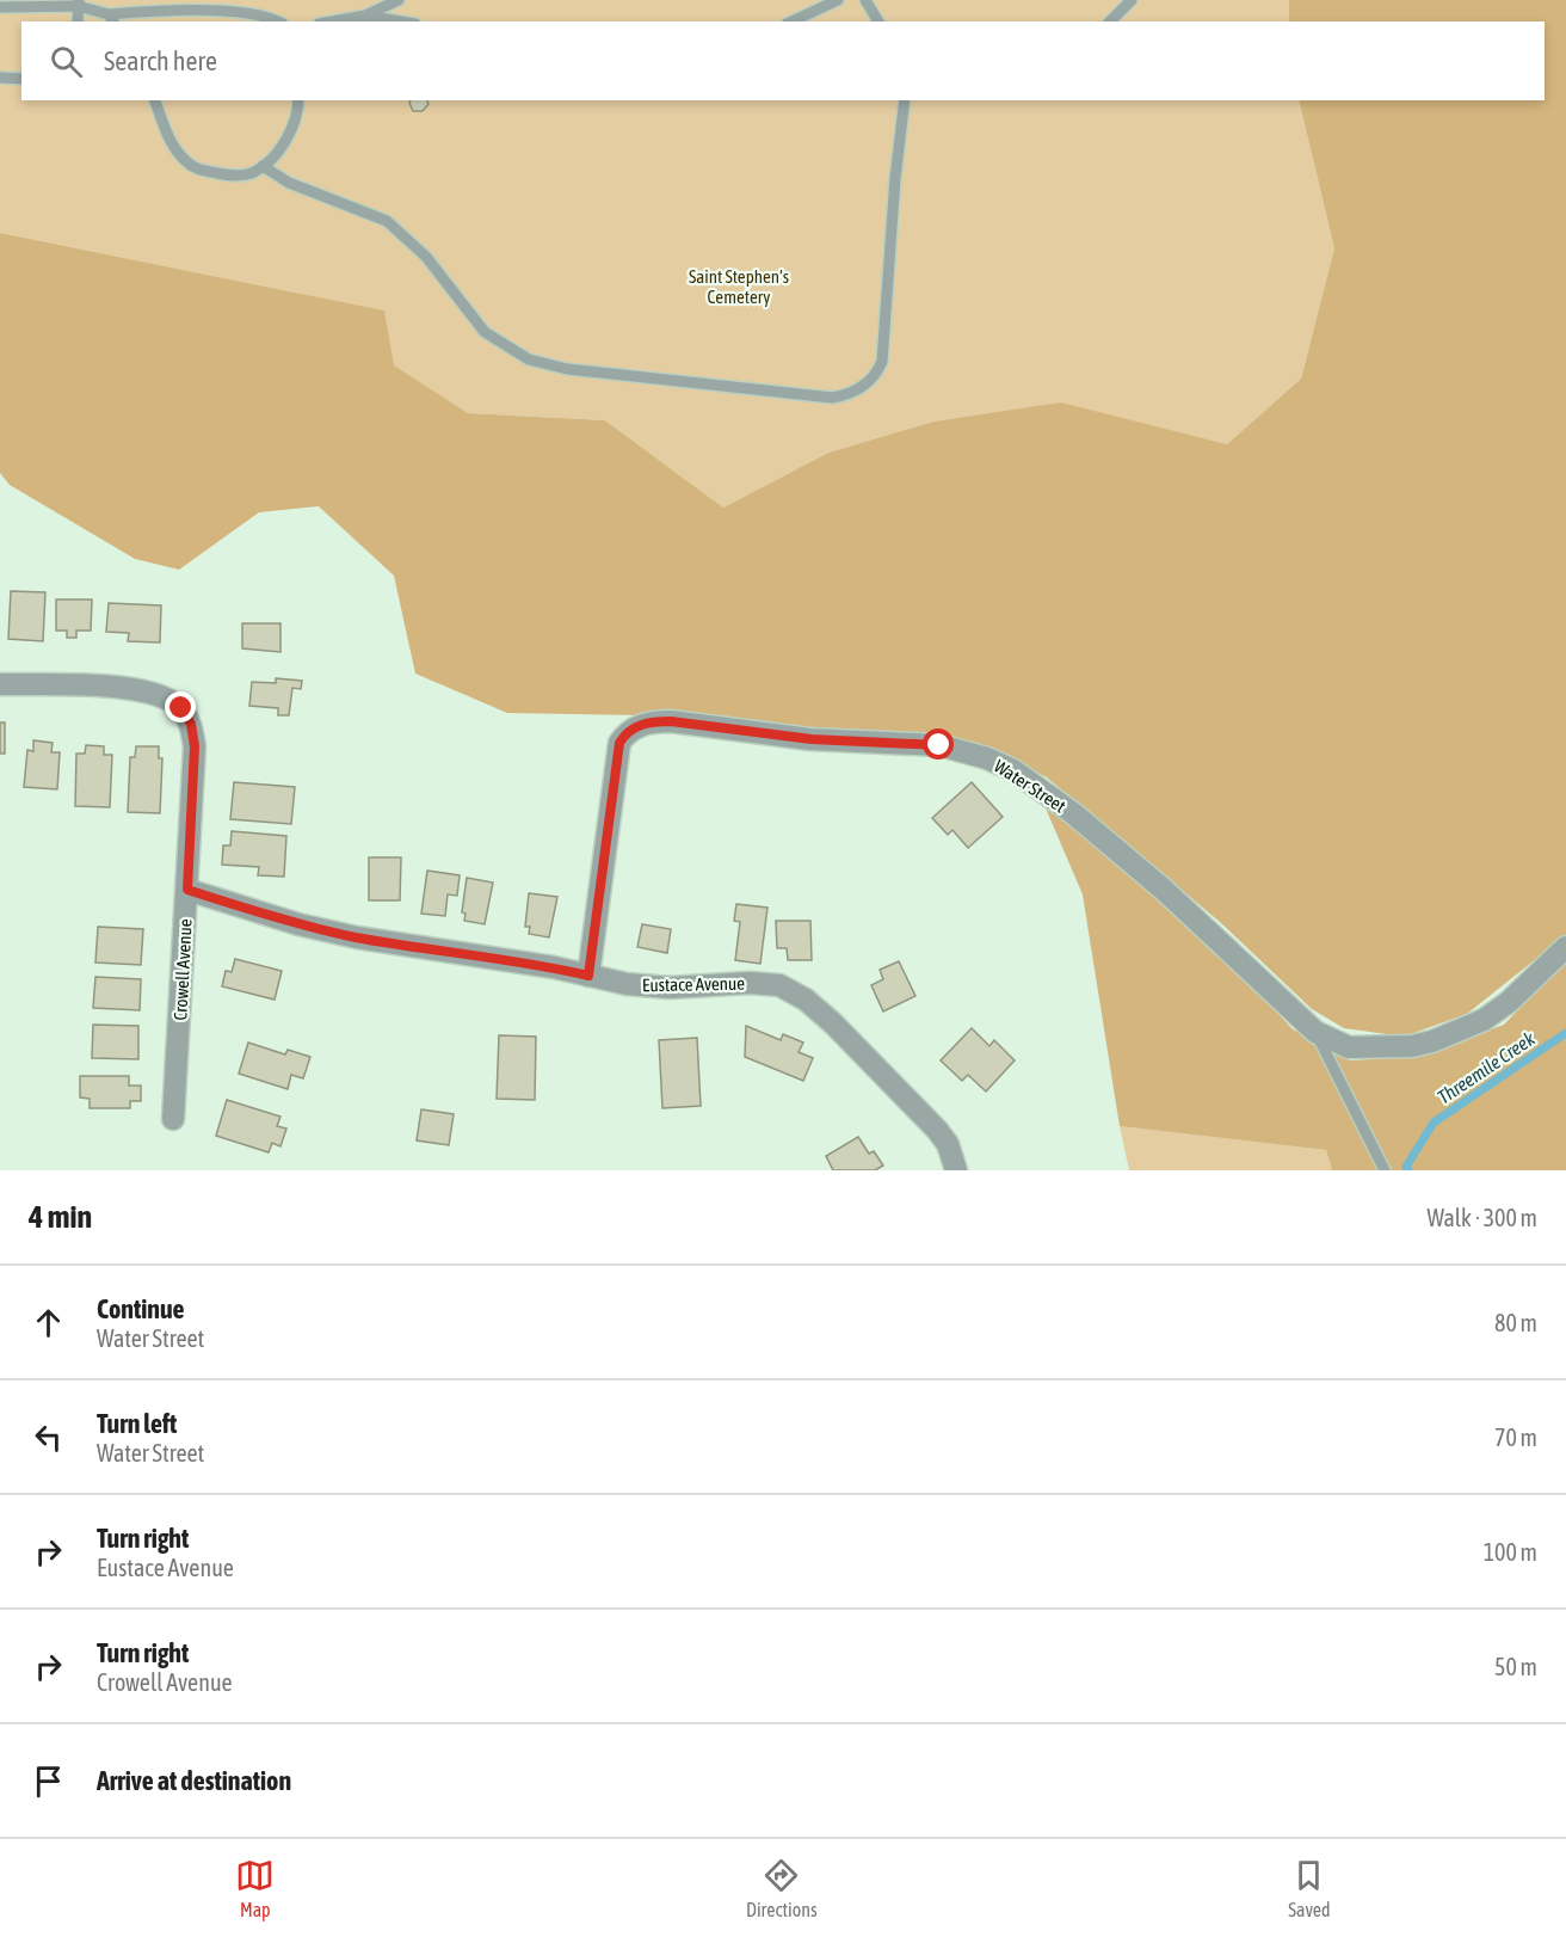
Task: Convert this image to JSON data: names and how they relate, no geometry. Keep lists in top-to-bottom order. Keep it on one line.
{"streets":{"street":["Water Street","Crowell Avenue","Eustace Avenue"]},"crossings":[["Water Street","Eustace Avenue"],["Crowell Avenue","Eustace Avenue"]],"water":["Threemile Creek"],"parks":["Saint Stephen’s Cemetery"],"page":{"search":"Search here","heading":["4 min","Walk · 300 m"],"list":[["Continue","Water Street","80 m"],["Turn left","Water Street","70 m"],["Turn right","Eustace Avenue","100 m"],["Turn right","Crowell Avenue","50 m"],"Arrive at destination"],"nav":["Map","Directions","Saved"]}}
